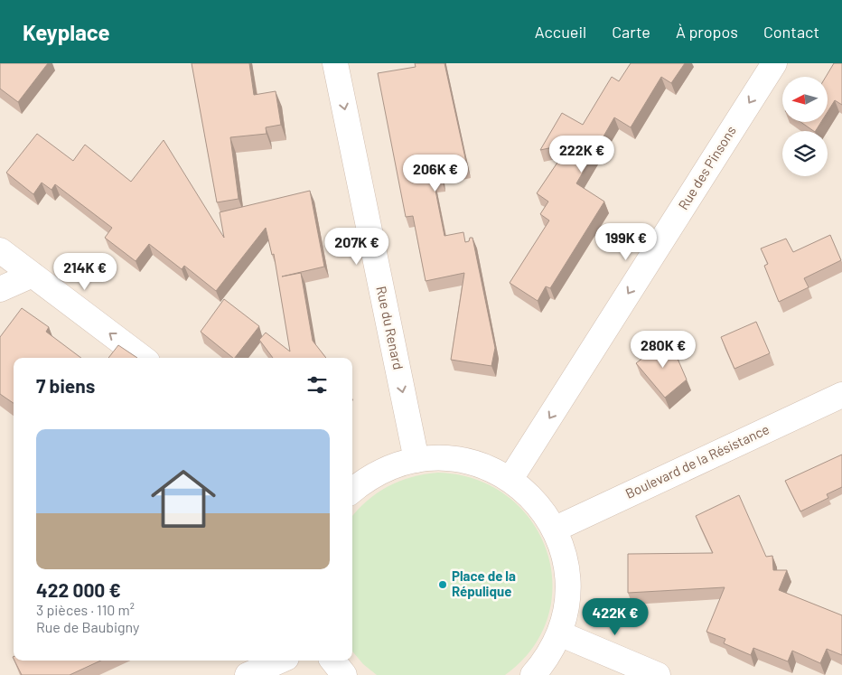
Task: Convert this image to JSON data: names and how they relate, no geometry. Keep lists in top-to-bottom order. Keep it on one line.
{"streets":{"street":["Rue des Pinsons","Rue du Renard","Boulevard de la Résistance"]},"one_way":["Rue des Pinsons","Rue du Renard"],"places":["Place de la Répulique"],"north":"left","page":{"header":"Keyplace","nav":["Accueil","Carte","À propos","Contact"],"price":["222K €","206K €","199K €","207K €","214K €","280K €","422K €"],"heading":"7 biens","list":[{"name":"422 000 €","note":"3 pièces · 110 m² · Rue de Baubigny"}]}}
